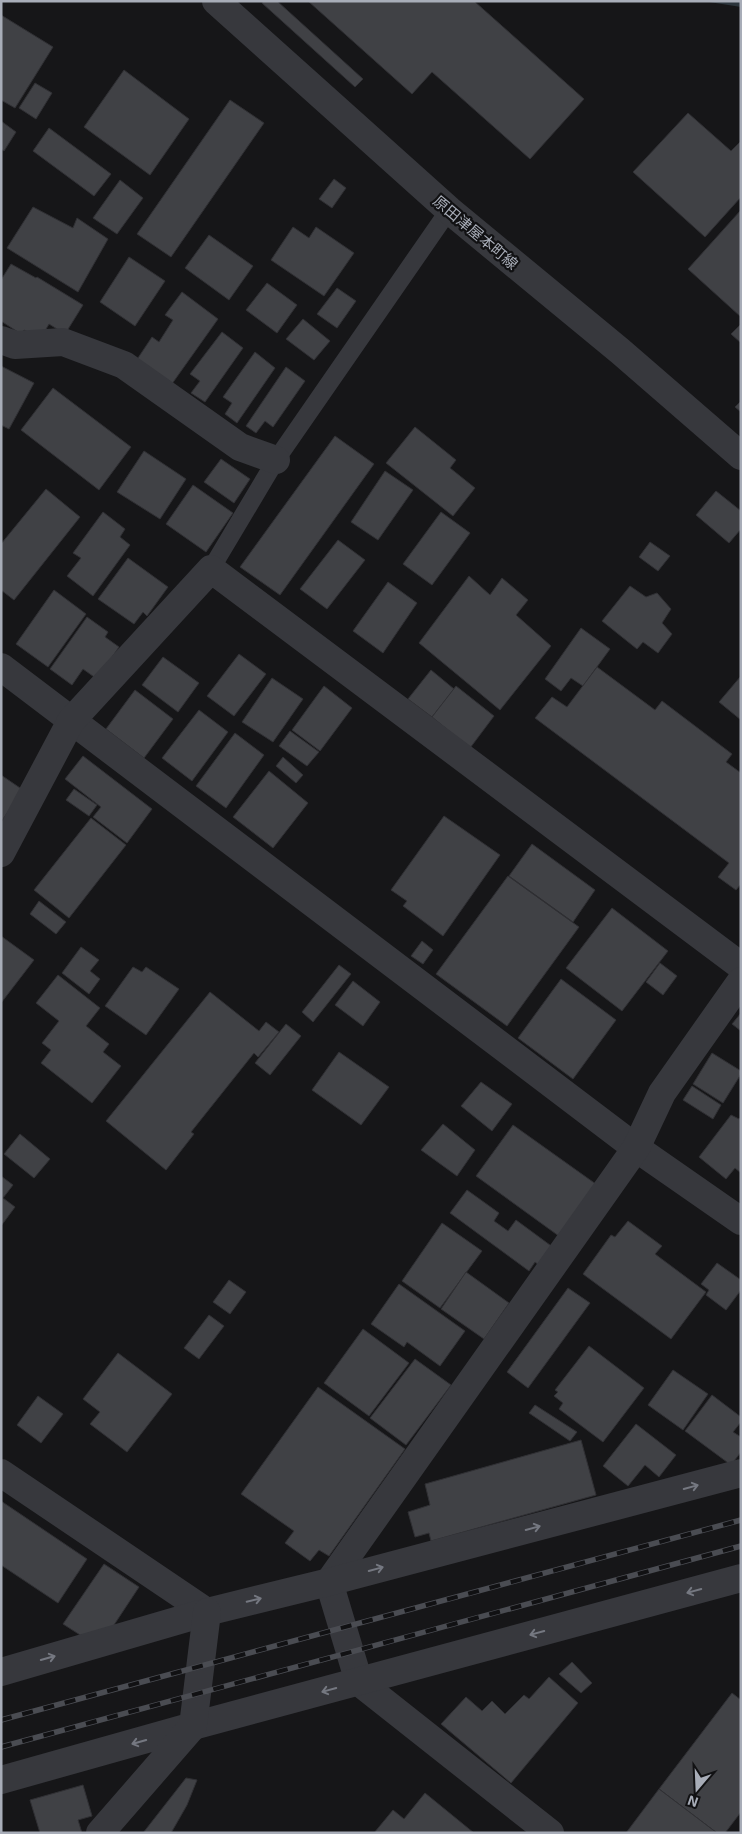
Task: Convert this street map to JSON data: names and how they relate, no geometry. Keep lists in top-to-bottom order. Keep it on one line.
{"streets":{"street":["原田津屋本町線"]},"north":"bottom"}
